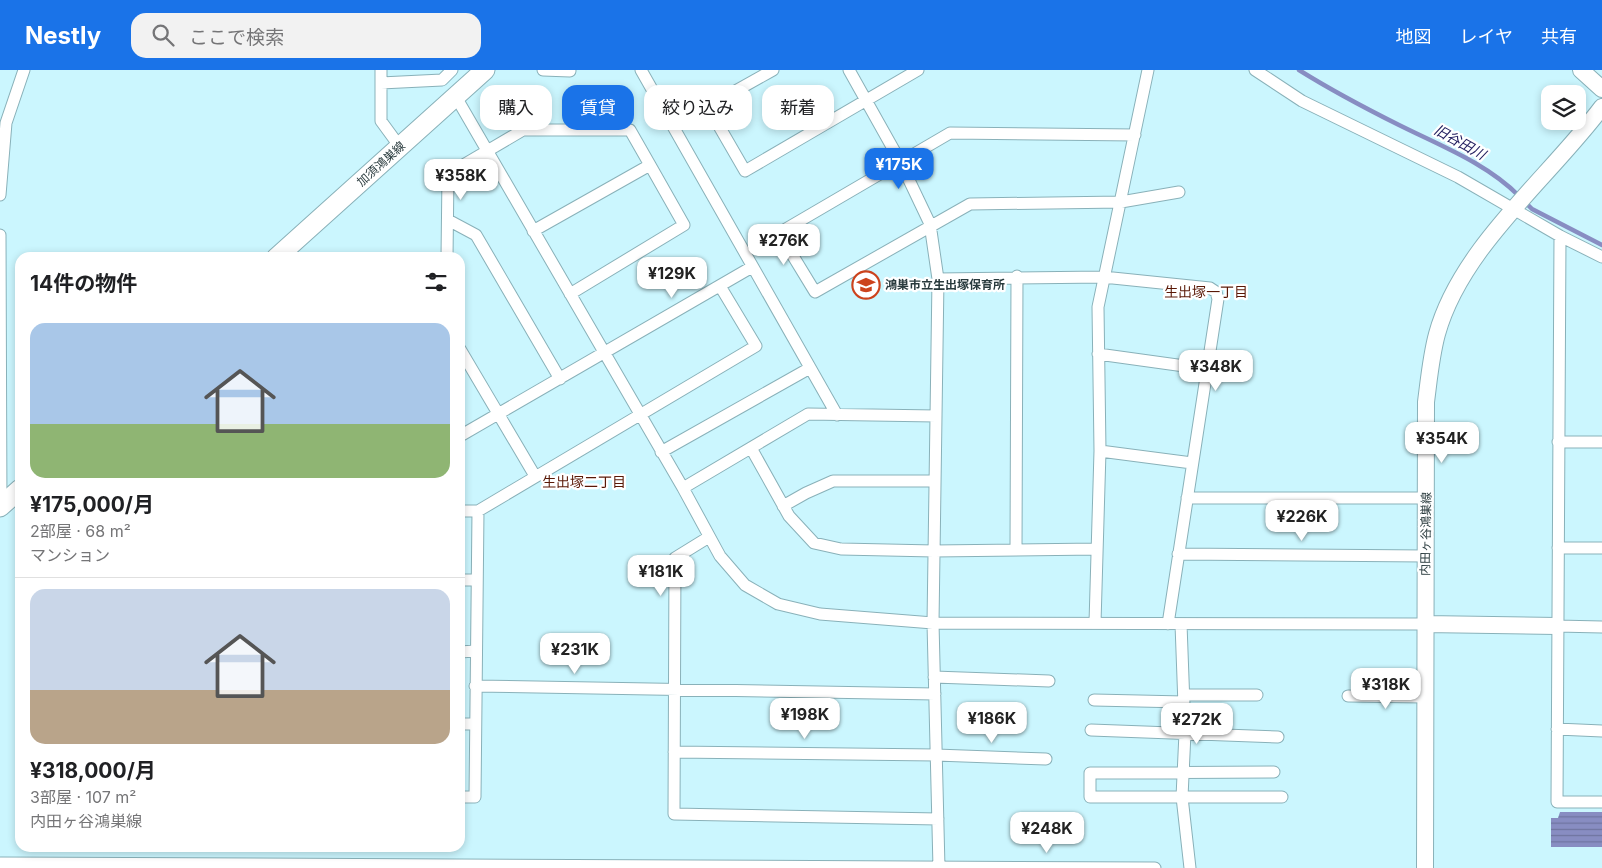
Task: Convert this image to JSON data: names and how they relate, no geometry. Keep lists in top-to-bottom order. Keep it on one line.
{"streets":{"main road":["加須鴻巣線","内田ヶ谷鴻巣線"]},"districts":["生出塚一丁目","生出塚二丁目"],"water":["旧谷田川"],"places":{"school or university":["鴻巣市立生出塚保育所"]},"page":{"header":"Nestly","search":"ここで検索","nav":["地図","レイヤ","共有"],"chip":["購入","賃貸","絞り込み","新着"],"price":["¥175K","¥358K","¥276K","¥129K","¥348K","¥354K","¥226K","¥181K","¥231K","¥318K","¥198K","¥186K","¥272K","¥248K"],"heading":"14件の物件","list":[{"name":"¥175,000/月","note":"2部屋 · 68 m² · マンション"},{"name":"¥318,000/月","note":"3部屋 · 107 m² · 内田ヶ谷鴻巣線"}]}}
